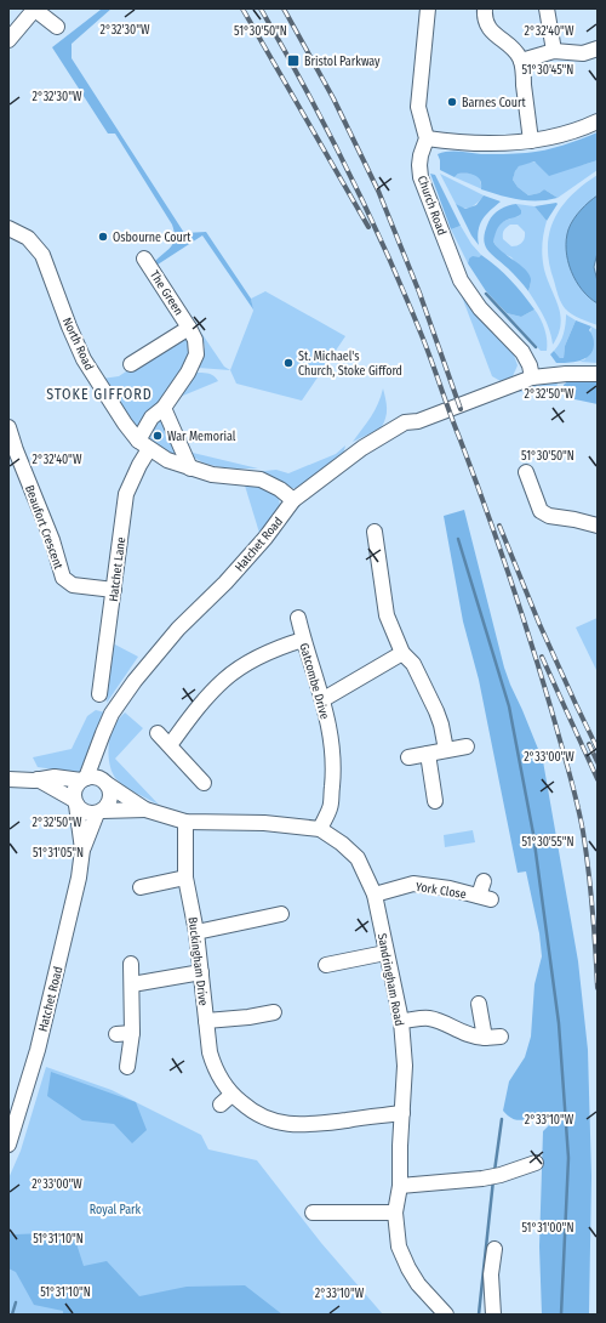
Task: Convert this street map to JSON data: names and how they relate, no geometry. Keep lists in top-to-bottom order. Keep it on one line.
{"streets":{"street":["Church Road","The Green","North Road","Beaufort Crescent","Hatchet Road","Hatchet Lane","Gatcombe Drive","York Close","Buckingham Drive","Sandringham Road"]},"crossings":[["Church Road","Hatchet Road"],["The Green","North Road"],["The Green","Hatchet Lane"],["North Road","Hatchet Road"],["North Road","Hatchet Lane"],["Beaufort Crescent","Hatchet Lane"],["Hatchet Road","Sandringham Road"],["Gatcombe Drive","Sandringham Road"],["York Close","Sandringham Road"],["Buckingham Drive","Sandringham Road"]],"districts":["STOKE GIFFORD"],"parks":["Royal Park"],"places":{"transit":["Bristol Parkway"],"other":["Barnes Court","Osbourne Court","St. Michael's Church, Stoke Gifford","War Memorial"]},"coordinates":["2°32'30\"W","2°32'40\"W","51°30'50\"N","51°30'45\"N","2°32'50\"W","2°33'00\"W","51°30'55\"N","51°31'05\"N","2°33'10\"W","51°31'00\"N","51°31'10\"N"]}
